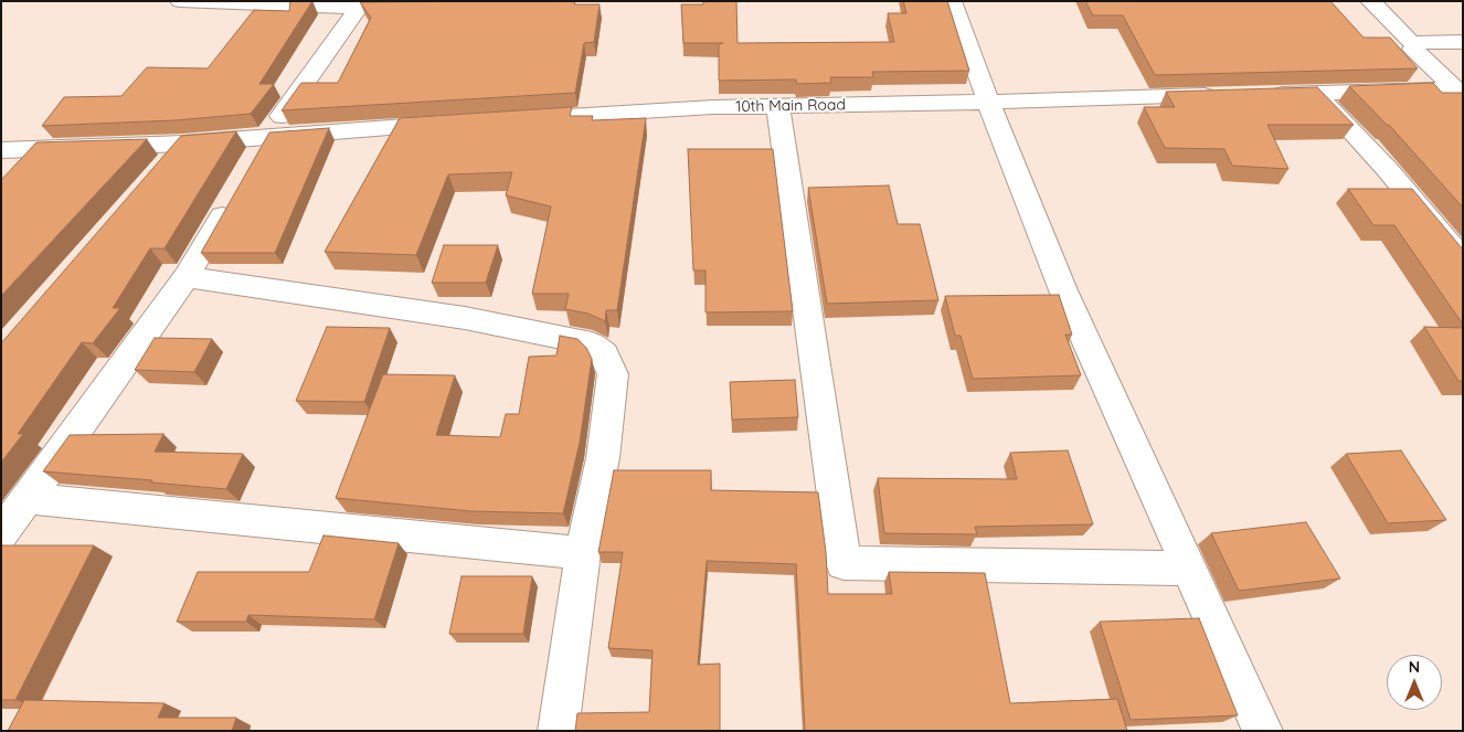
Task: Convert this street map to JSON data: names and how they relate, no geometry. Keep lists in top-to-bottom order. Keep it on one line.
{"streets":{"street":["10th Main Road"]},"north":"top"}
